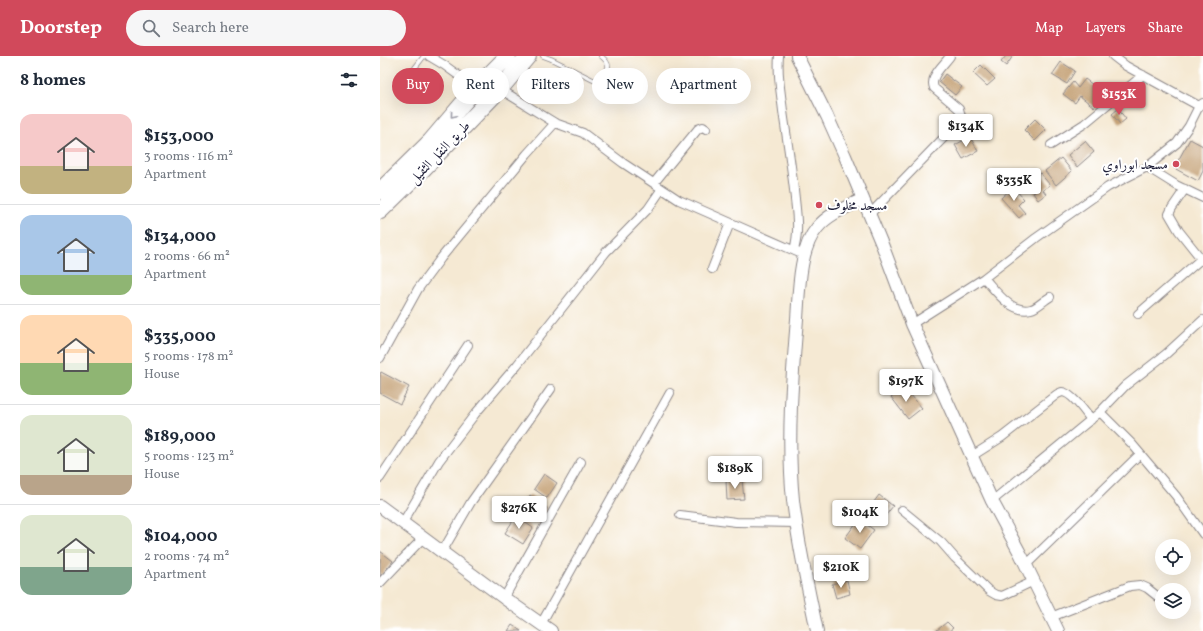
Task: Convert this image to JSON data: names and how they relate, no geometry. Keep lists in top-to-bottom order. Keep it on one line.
{"streets":{"highway":["طريق النقل الثقيل"]},"places":["مسجد ابوراوي","مسجد مخلوف"],"page":{"header":"Doorstep","search":"Search here","nav":["Map","Layers","Share"],"heading":"8 homes","chip":["Buy","Rent","Filters","New","Apartment"],"price":["$153K","$134K","$335K","$197K","$189K","$276K","$104K","$210K"],"list":[{"name":"$153,000","note":"3 rooms · 116 m² · Apartment"},{"name":"$134,000","note":"2 rooms · 66 m² · Apartment"},{"name":"$335,000","note":"5 rooms · 178 m² · House"},{"name":"$189,000","note":"5 rooms · 123 m² · House"},{"name":"$104,000","note":"2 rooms · 74 m² · Apartment"}]}}
